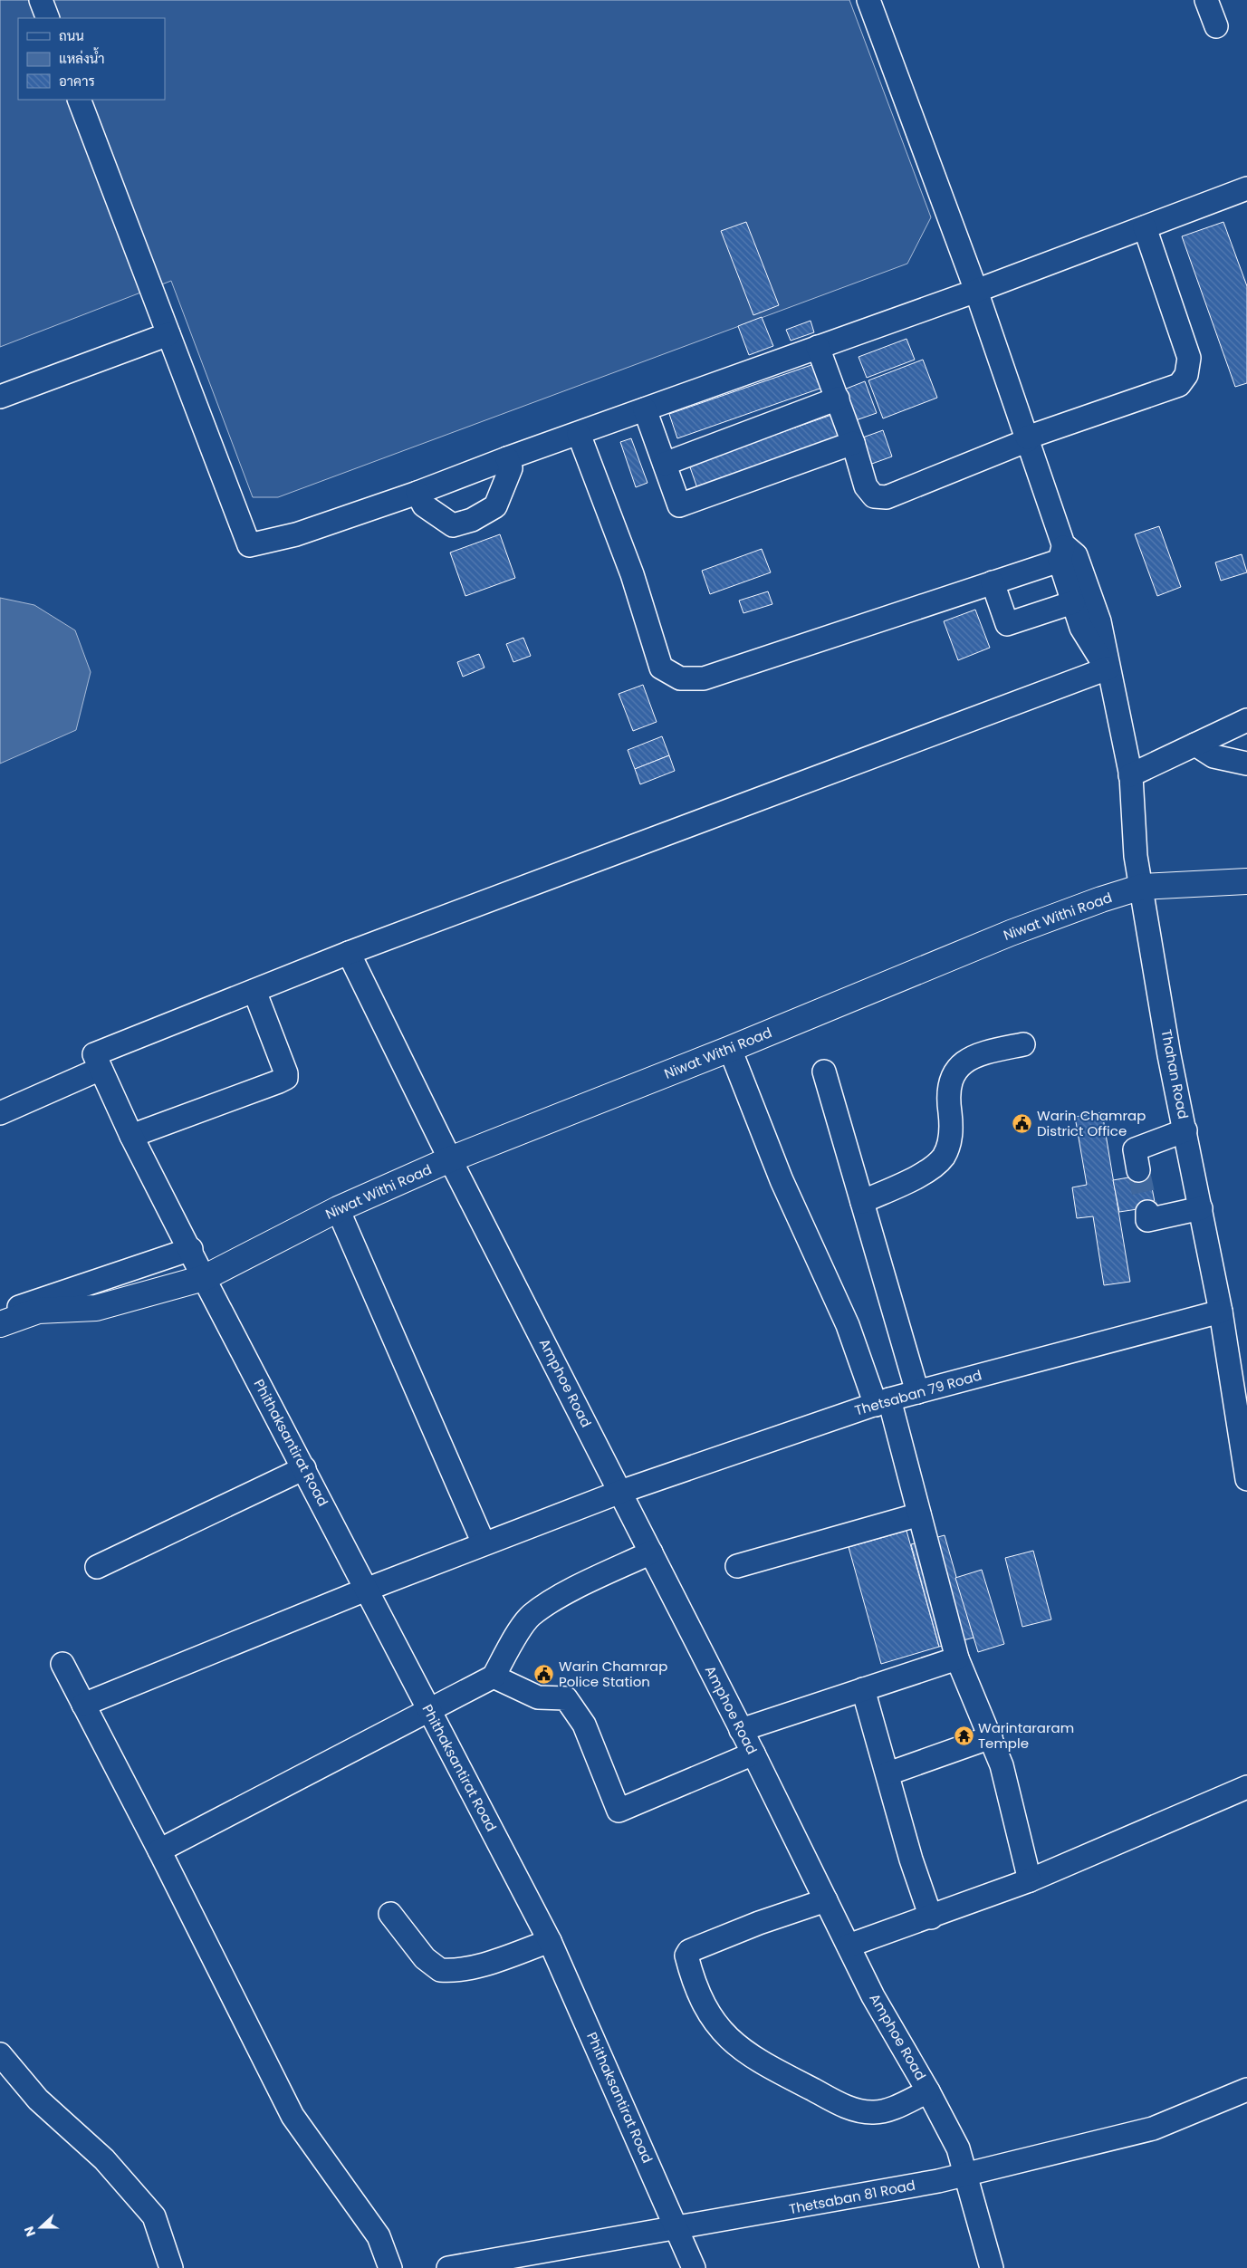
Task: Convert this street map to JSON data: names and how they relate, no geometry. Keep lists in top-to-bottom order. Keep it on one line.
{"streets":{"main road":["Niwat Withi Road"],"street":["Thahan Road","Amphoe Road","Thetsaban 79 Road","Phithaksantirat Road","Thetsaban 81 Road"]},"crossings":[["Niwat Withi Road","Thahan Road"],["Niwat Withi Road","Amphoe Road"],["Niwat Withi Road","Phithaksantirat Road"],["Thahan Road","Thetsaban 79 Road"],["Amphoe Road","Thetsaban 79 Road"],["Amphoe Road","Thetsaban 81 Road"],["Thetsaban 79 Road","Phithaksantirat Road"],["Phithaksantirat Road","Thetsaban 81 Road"]],"places":{"public building":["Warin Chamrap District Office","Warin Chamrap Police Station"],"temple":["Warintararam Temple"]},"legend":["ถนน","แหล่งน้ำ","อาคาร"],"north":"left"}
